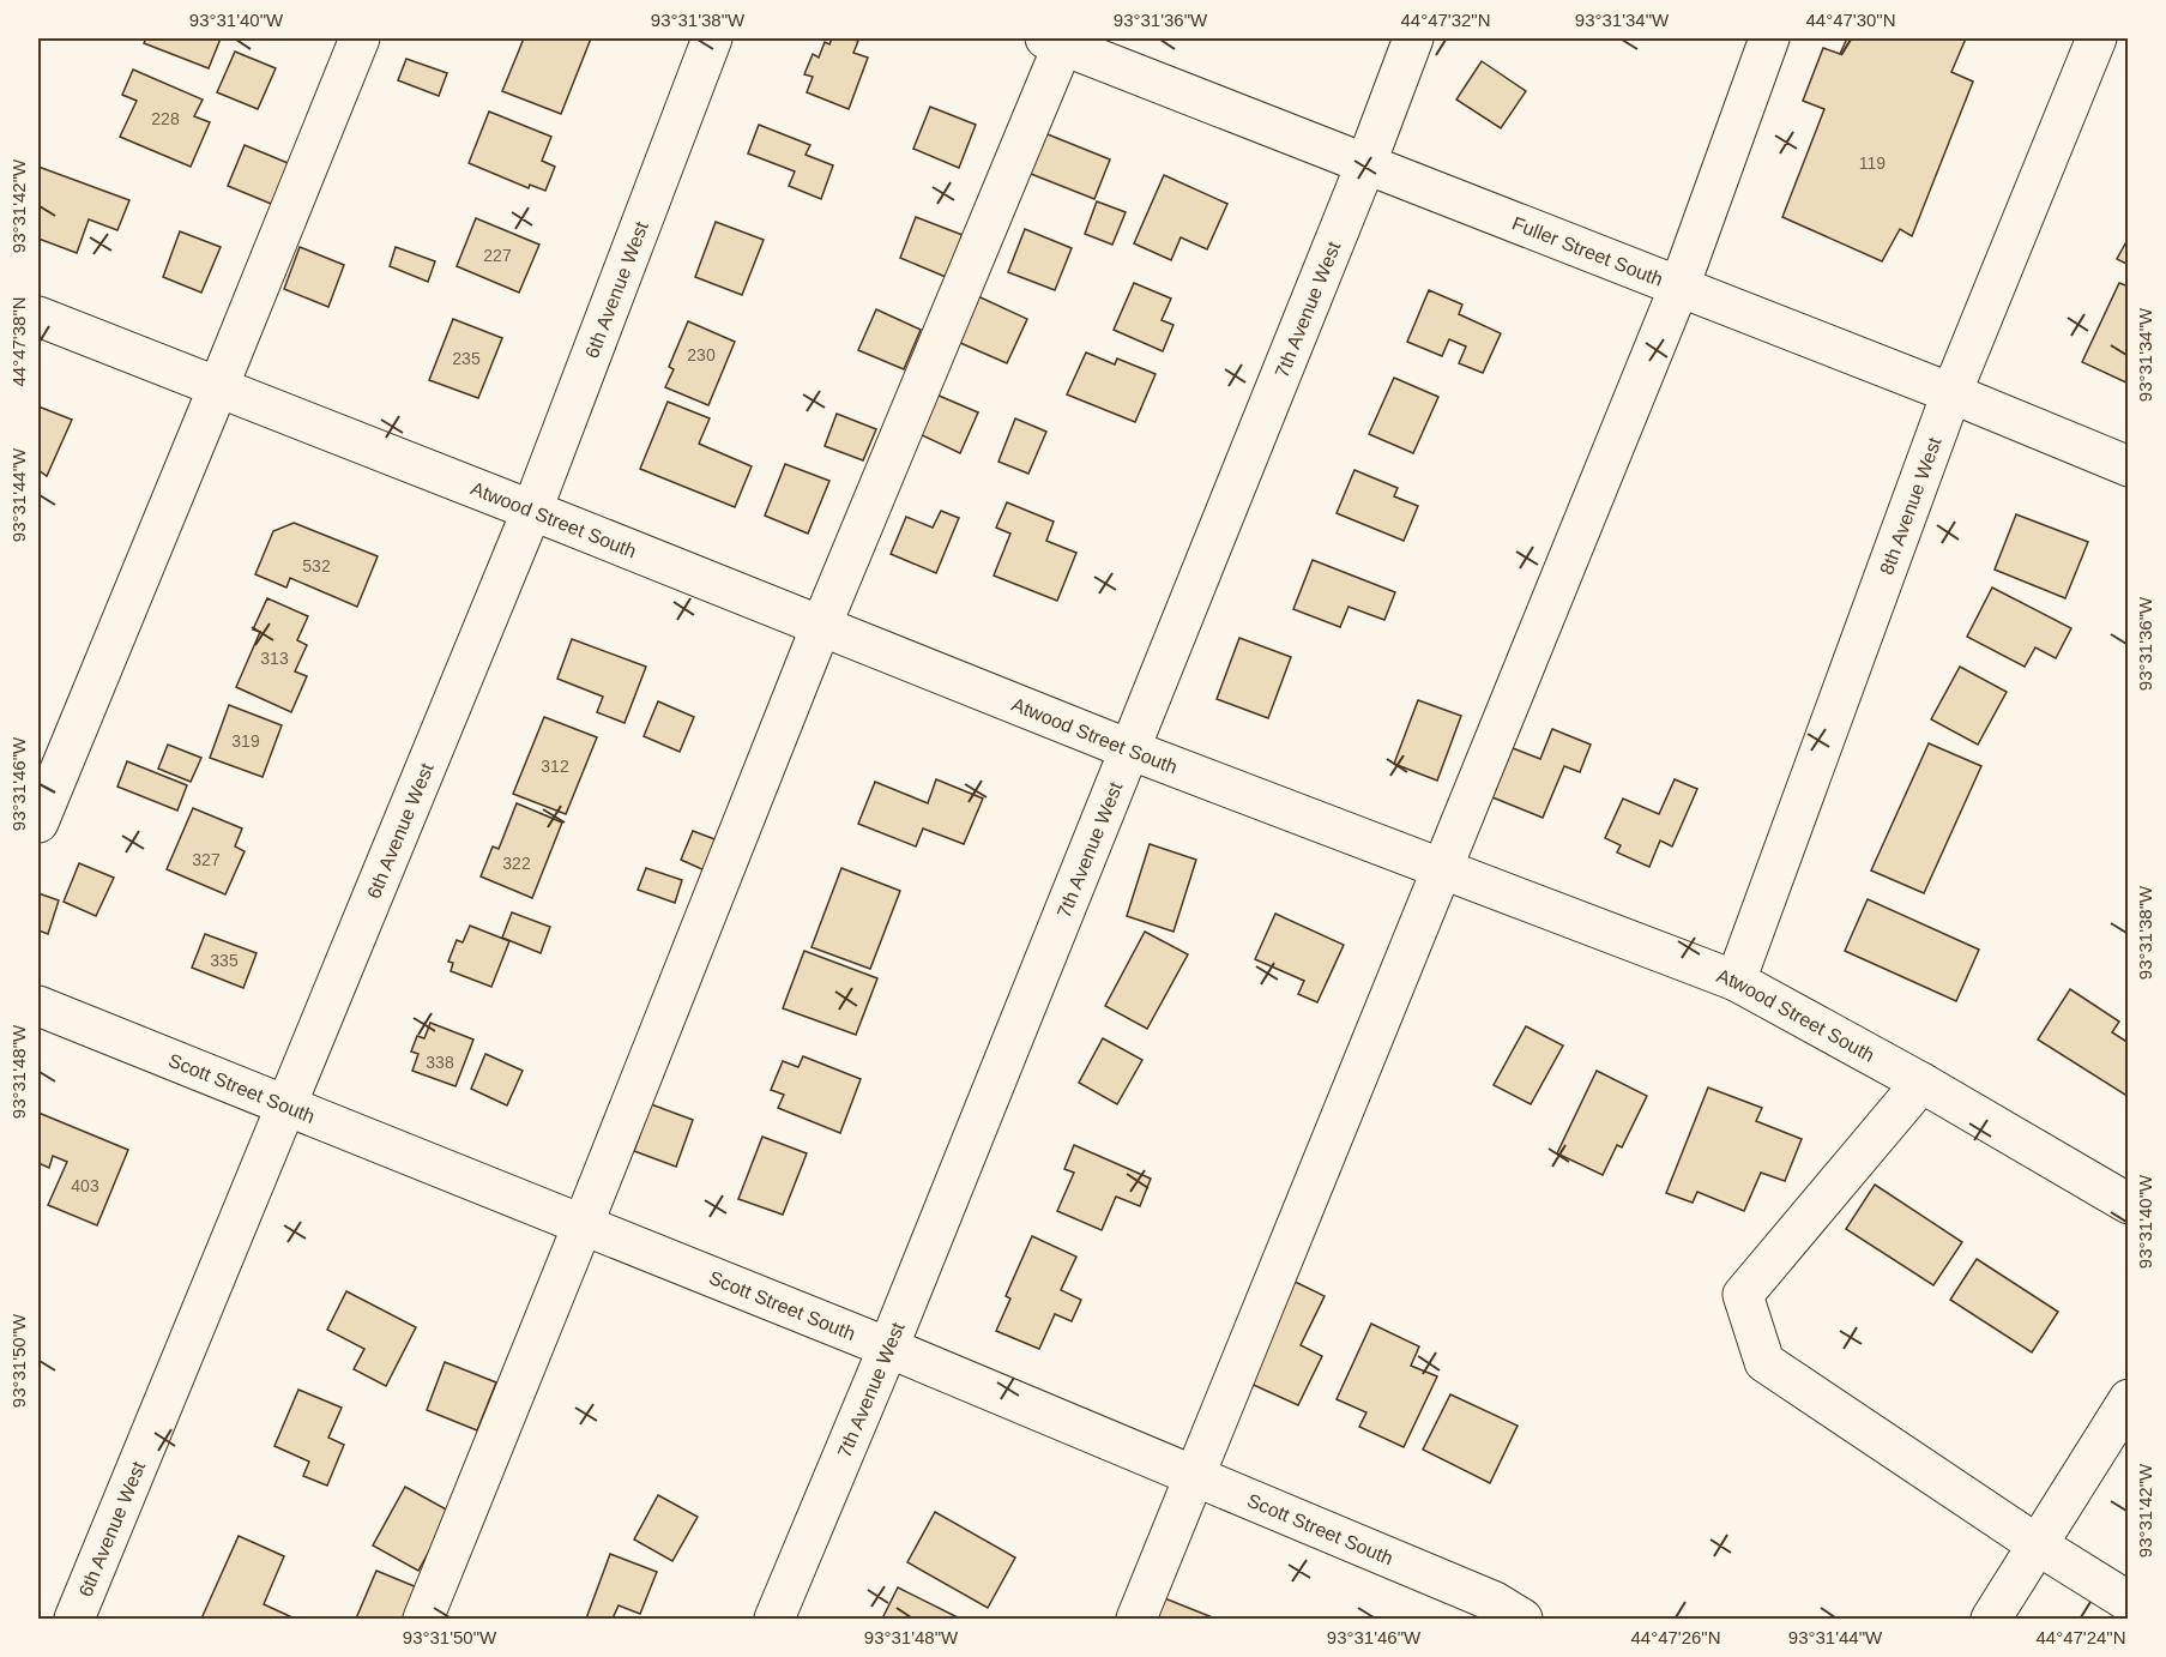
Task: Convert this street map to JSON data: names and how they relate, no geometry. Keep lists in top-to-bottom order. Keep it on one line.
{"streets":{"street":["Fuller Street South","6th Avenue West","7th Avenue West","8th Avenue West","Atwood Street South","Scott Street South"]},"crossings":[["Fuller Street South","7th Avenue West"],["Fuller Street South","8th Avenue West"],["6th Avenue West","Atwood Street South"],["6th Avenue West","Scott Street South"],["7th Avenue West","Atwood Street South"],["7th Avenue West","Scott Street South"],["8th Avenue West","Atwood Street South"]],"house_numbers":["228","119","227","230","235","532","313","319","312","327","322","335","338","403"],"coordinates":["93°31'40\"W","93°31'38\"W","93°31'36\"W","44°47'32\"N","93°31'34\"W","44°47'30\"N","93°31'42\"W","44°47'38\"N","93°31'44\"W","93°31'46\"W","93°31'48\"W","93°31'50\"W","44°47'26\"N","44°47'24\"N"]}
